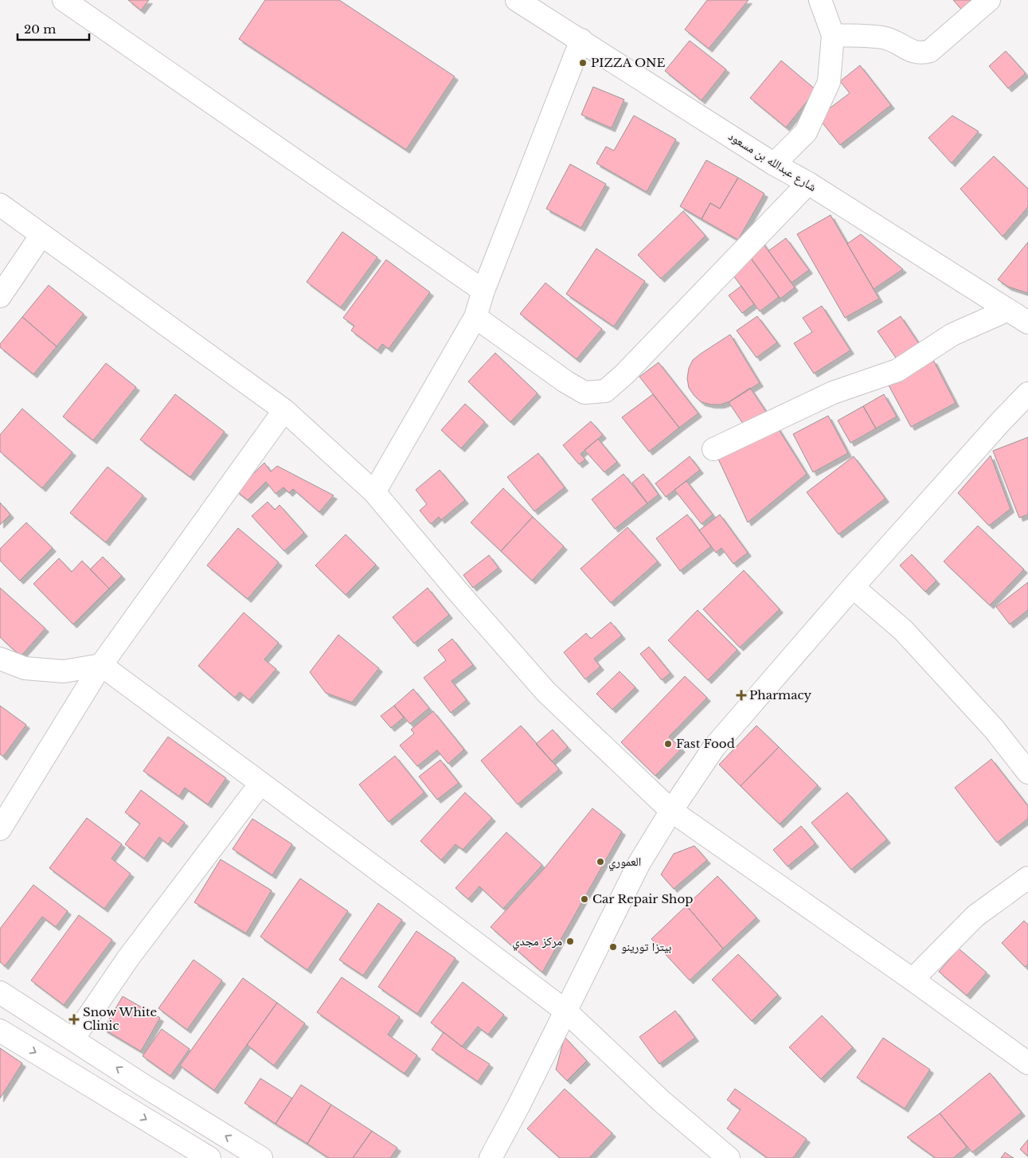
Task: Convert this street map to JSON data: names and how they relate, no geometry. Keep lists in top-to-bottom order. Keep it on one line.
{"streets":{"street":["شارع عبدالله بن مسعود"]},"places":{"other":["PIZZA ONE","Fast Food","العموري","Car Repair Shop","مركز مجدي","بيتزا تورينو"],"health":["Pharmacy","Snow White Clinic"]},"scale_bar":"20 m"}
